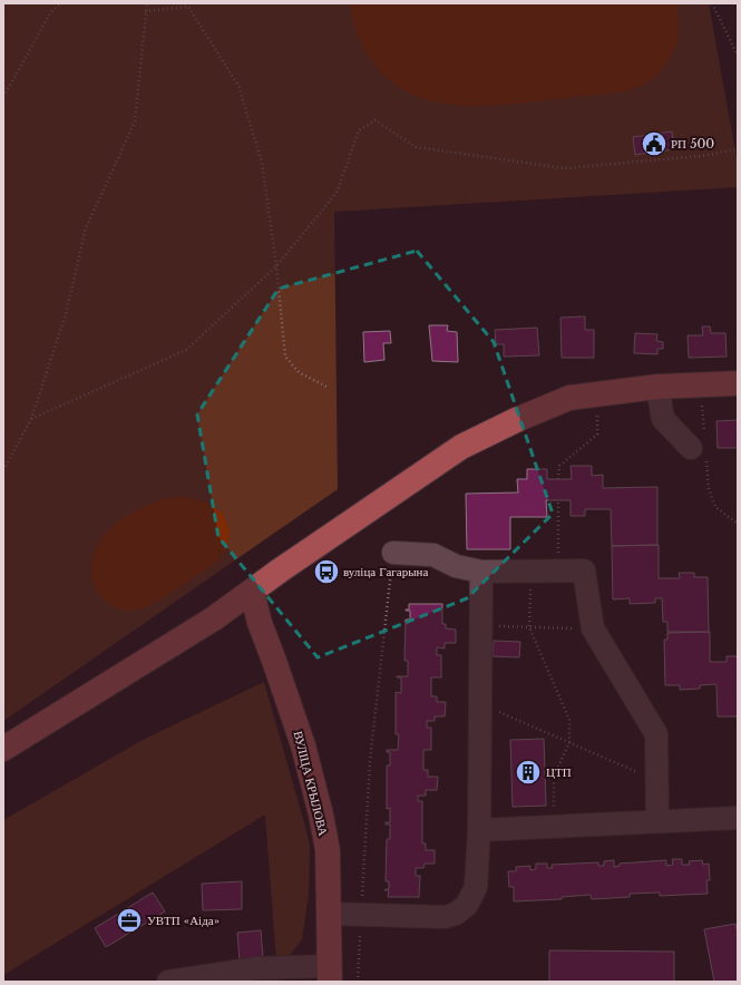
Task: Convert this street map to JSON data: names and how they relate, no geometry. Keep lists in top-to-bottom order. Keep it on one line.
{"streets":{"main road":["ВУЛІЦА КРЫЛОВА"]},"places":{"public building":["РП 500"],"bus stop":["вуліца Гагарына"],"building":["ЦТП"],"office":["УВТП «Аіда»"]}}
